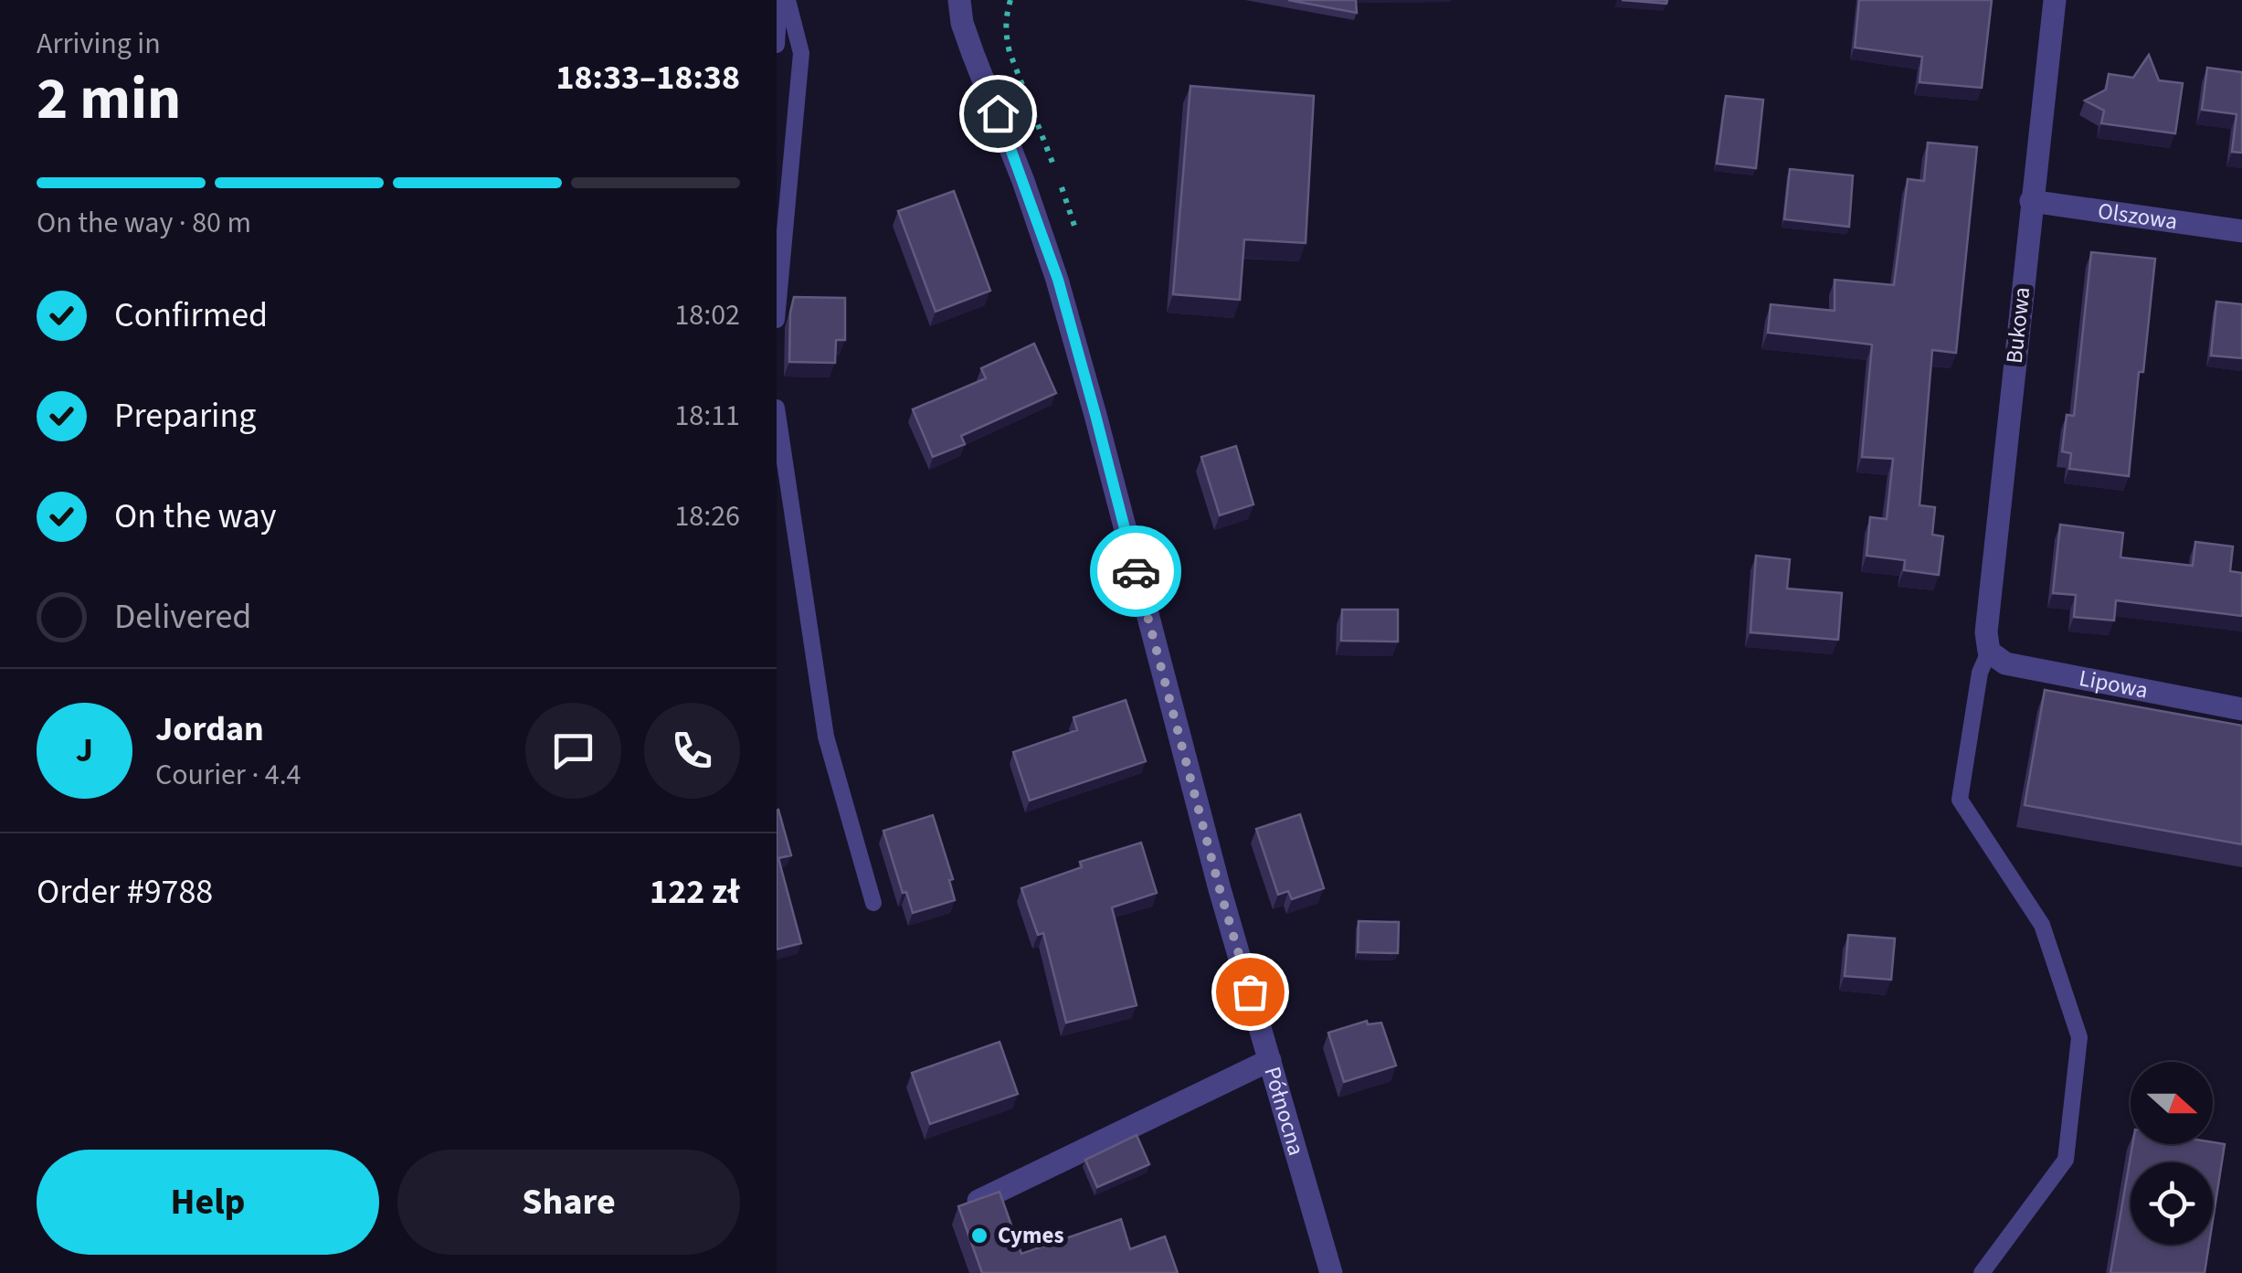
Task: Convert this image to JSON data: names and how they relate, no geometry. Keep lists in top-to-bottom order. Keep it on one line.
{"streets":{"street":["Olszowa","Bukowa","Lipowa","Północna"]},"crossings":[["Olszowa","Bukowa"],["Bukowa","Lipowa"]],"places":["Cymes"],"north":"right","page":{"heading":["2 min","Arriving in","18:33–18:38"],"panel":["Jordan","Courier · 4.4","Order #9788","122 zł"],"bar":"On the way · 80 m","list":[["Confirmed","18:02"],["Preparing","18:11"],["On the way","18:26"],"Delivered"],"round":"J","buttons":["Help","Share"]}}
